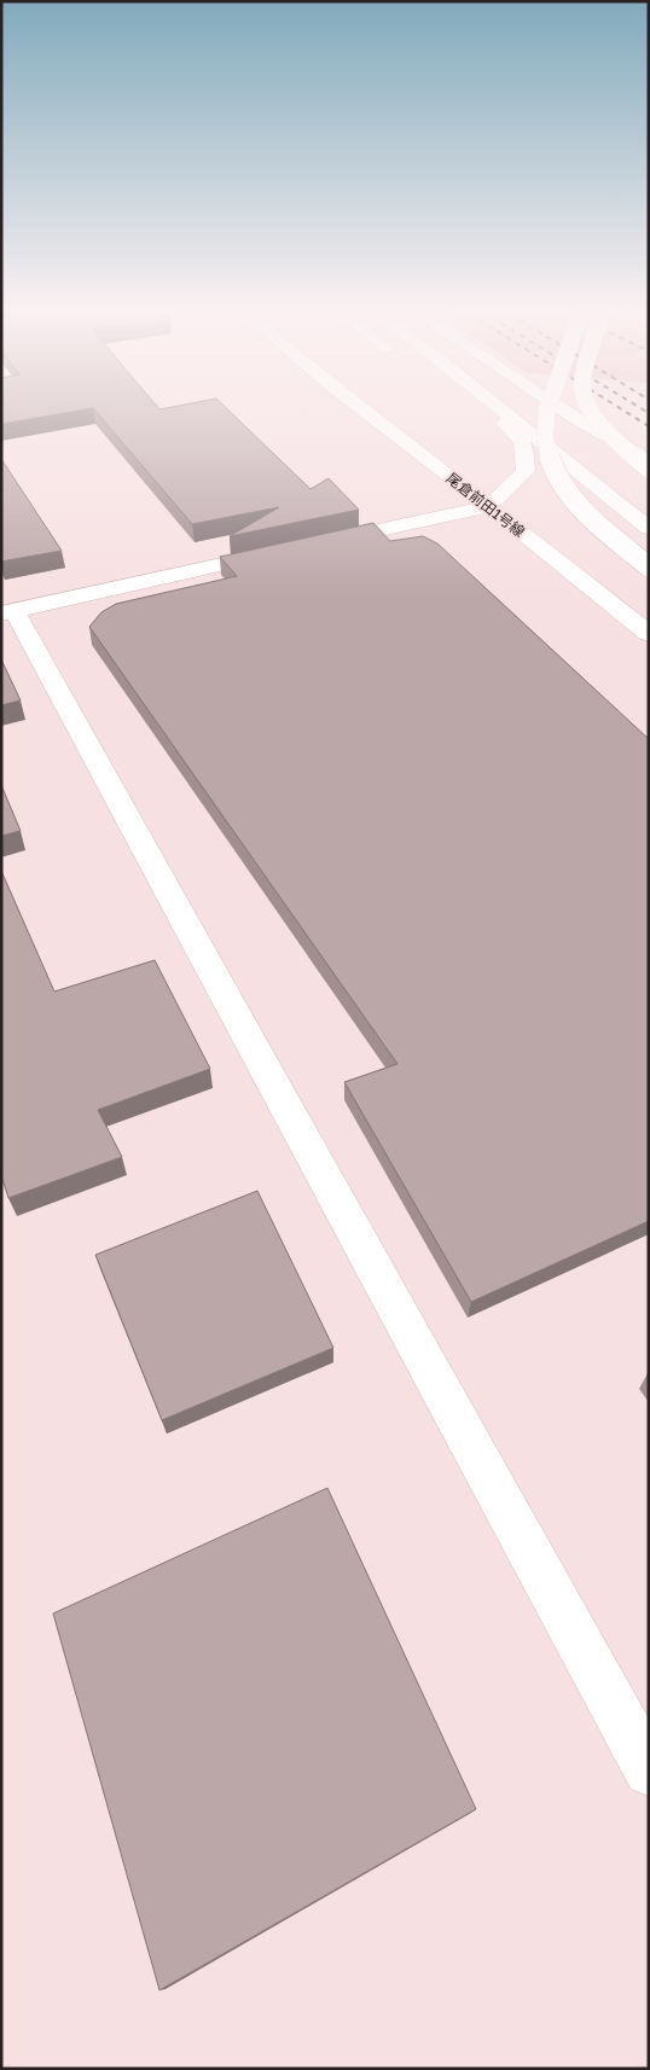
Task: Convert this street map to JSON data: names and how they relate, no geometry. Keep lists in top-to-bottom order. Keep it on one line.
{"streets":{"main road":["尾倉前田1号線"]}}
